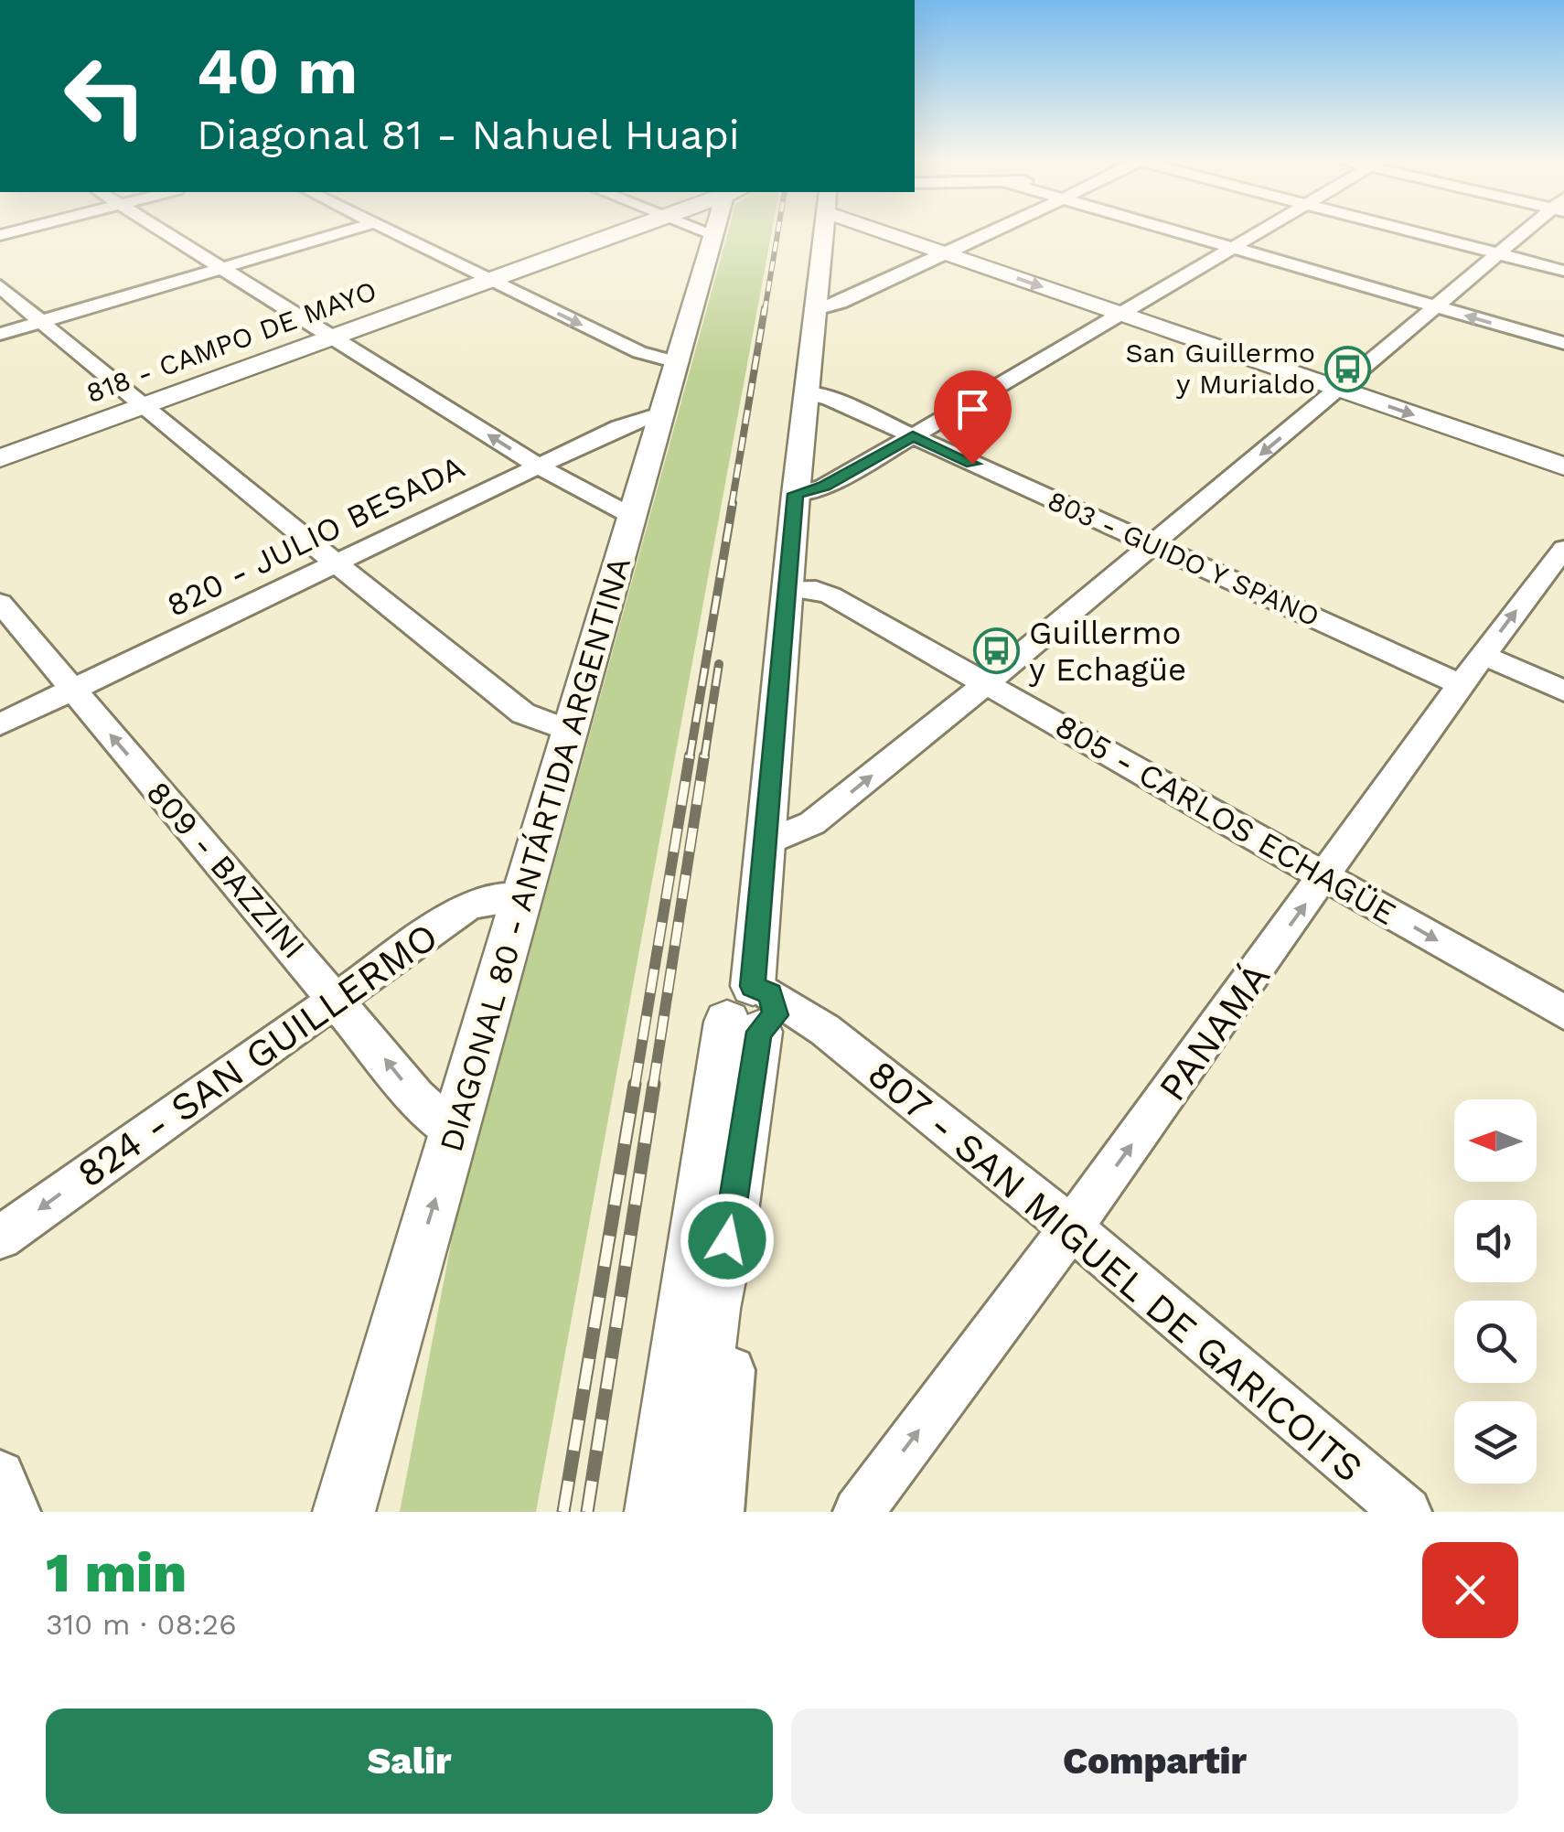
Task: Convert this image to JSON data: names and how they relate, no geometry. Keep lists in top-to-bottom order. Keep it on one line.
{"streets":{"street":["818 - CAMPO DE MAYO","820 - JULIO BESADA","803 - GUIDO Y SPANO","805 - CARLOS ECHAGÜE","DIAGONAL 80 - ANTÁRTIDA ARGENTINA","809 - BAZZINI","PANAMÁ","824 - SAN GUILLERMO","807 - SAN MIGUEL DE GARICOITS"]},"crossings":[["820 - JULIO BESADA","DIAGONAL 80 - ANTÁRTIDA ARGENTINA"],["820 - JULIO BESADA","809 - BAZZINI"],["803 - GUIDO Y SPANO","PANAMÁ"],["805 - CARLOS ECHAGÜE","PANAMÁ"],["DIAGONAL 80 - ANTÁRTIDA ARGENTINA","809 - BAZZINI"],["DIAGONAL 80 - ANTÁRTIDA ARGENTINA","824 - SAN GUILLERMO"],["809 - BAZZINI","824 - SAN GUILLERMO"],["PANAMÁ","807 - SAN MIGUEL DE GARICOITS"]],"one_way":["809 - BAZZINI","PANAMÁ","824 - SAN GUILLERMO"],"places":{"bus stop":["San Guillermo y Murialdo","Guillermo y Echagüe"]},"north":"left","page":{"turn":["40 m","Diagonal 81 - Nahuel Huapi"],"heading":["1 min","310 m · 08:26"],"buttons":["Salir","Compartir"]}}
